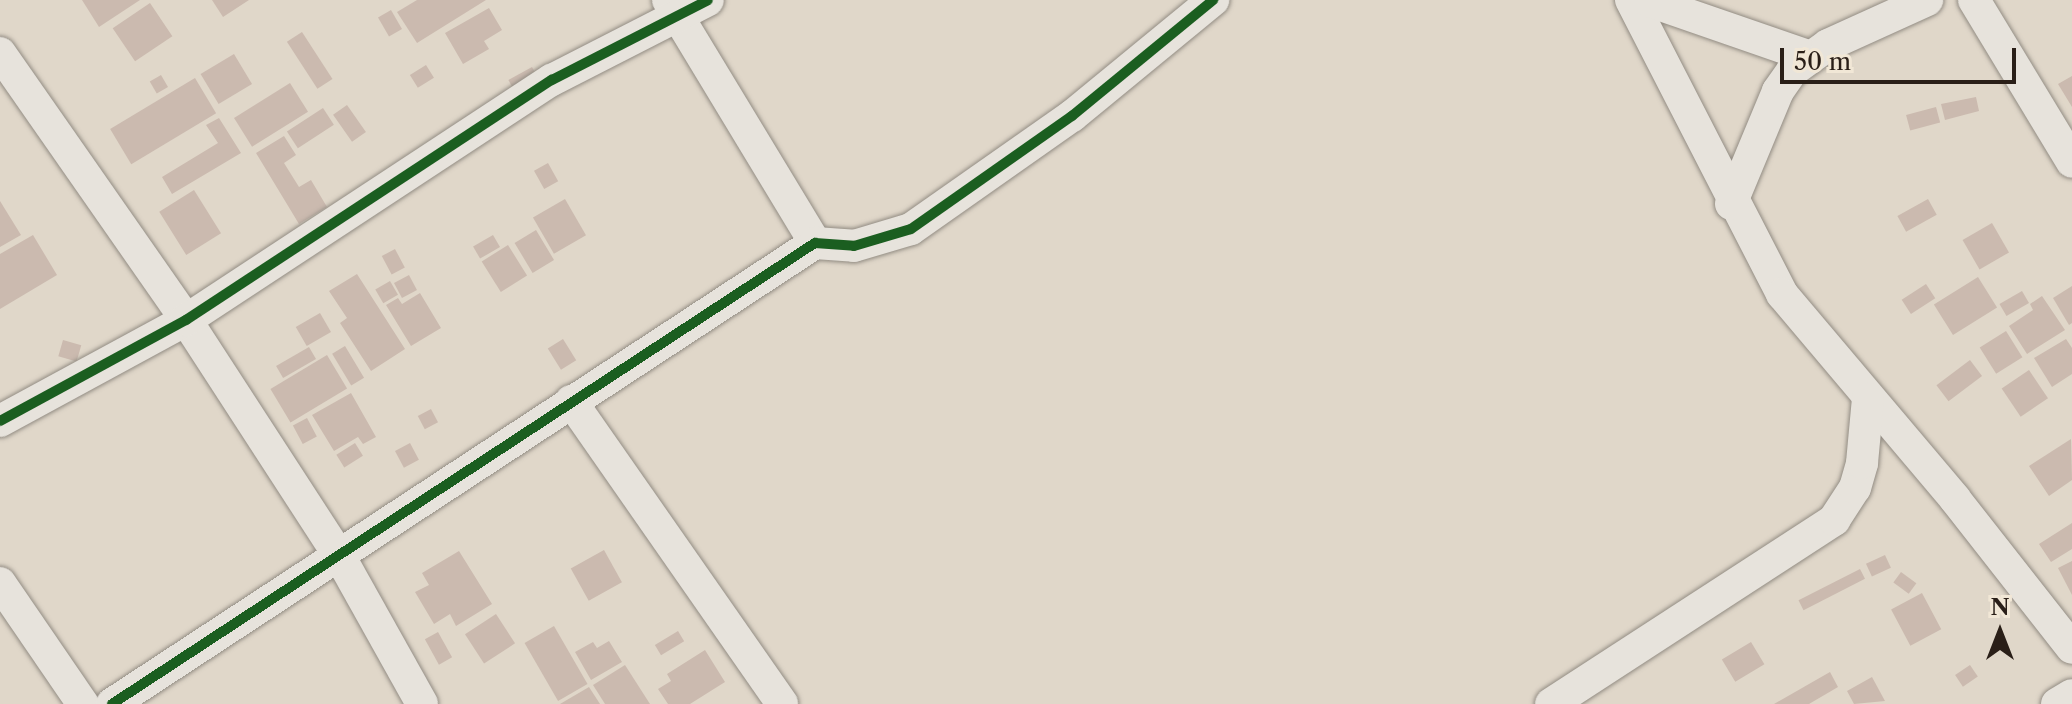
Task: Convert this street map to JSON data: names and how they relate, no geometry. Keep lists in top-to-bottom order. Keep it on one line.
{"scale_bar":"50 m","north":"top"}
